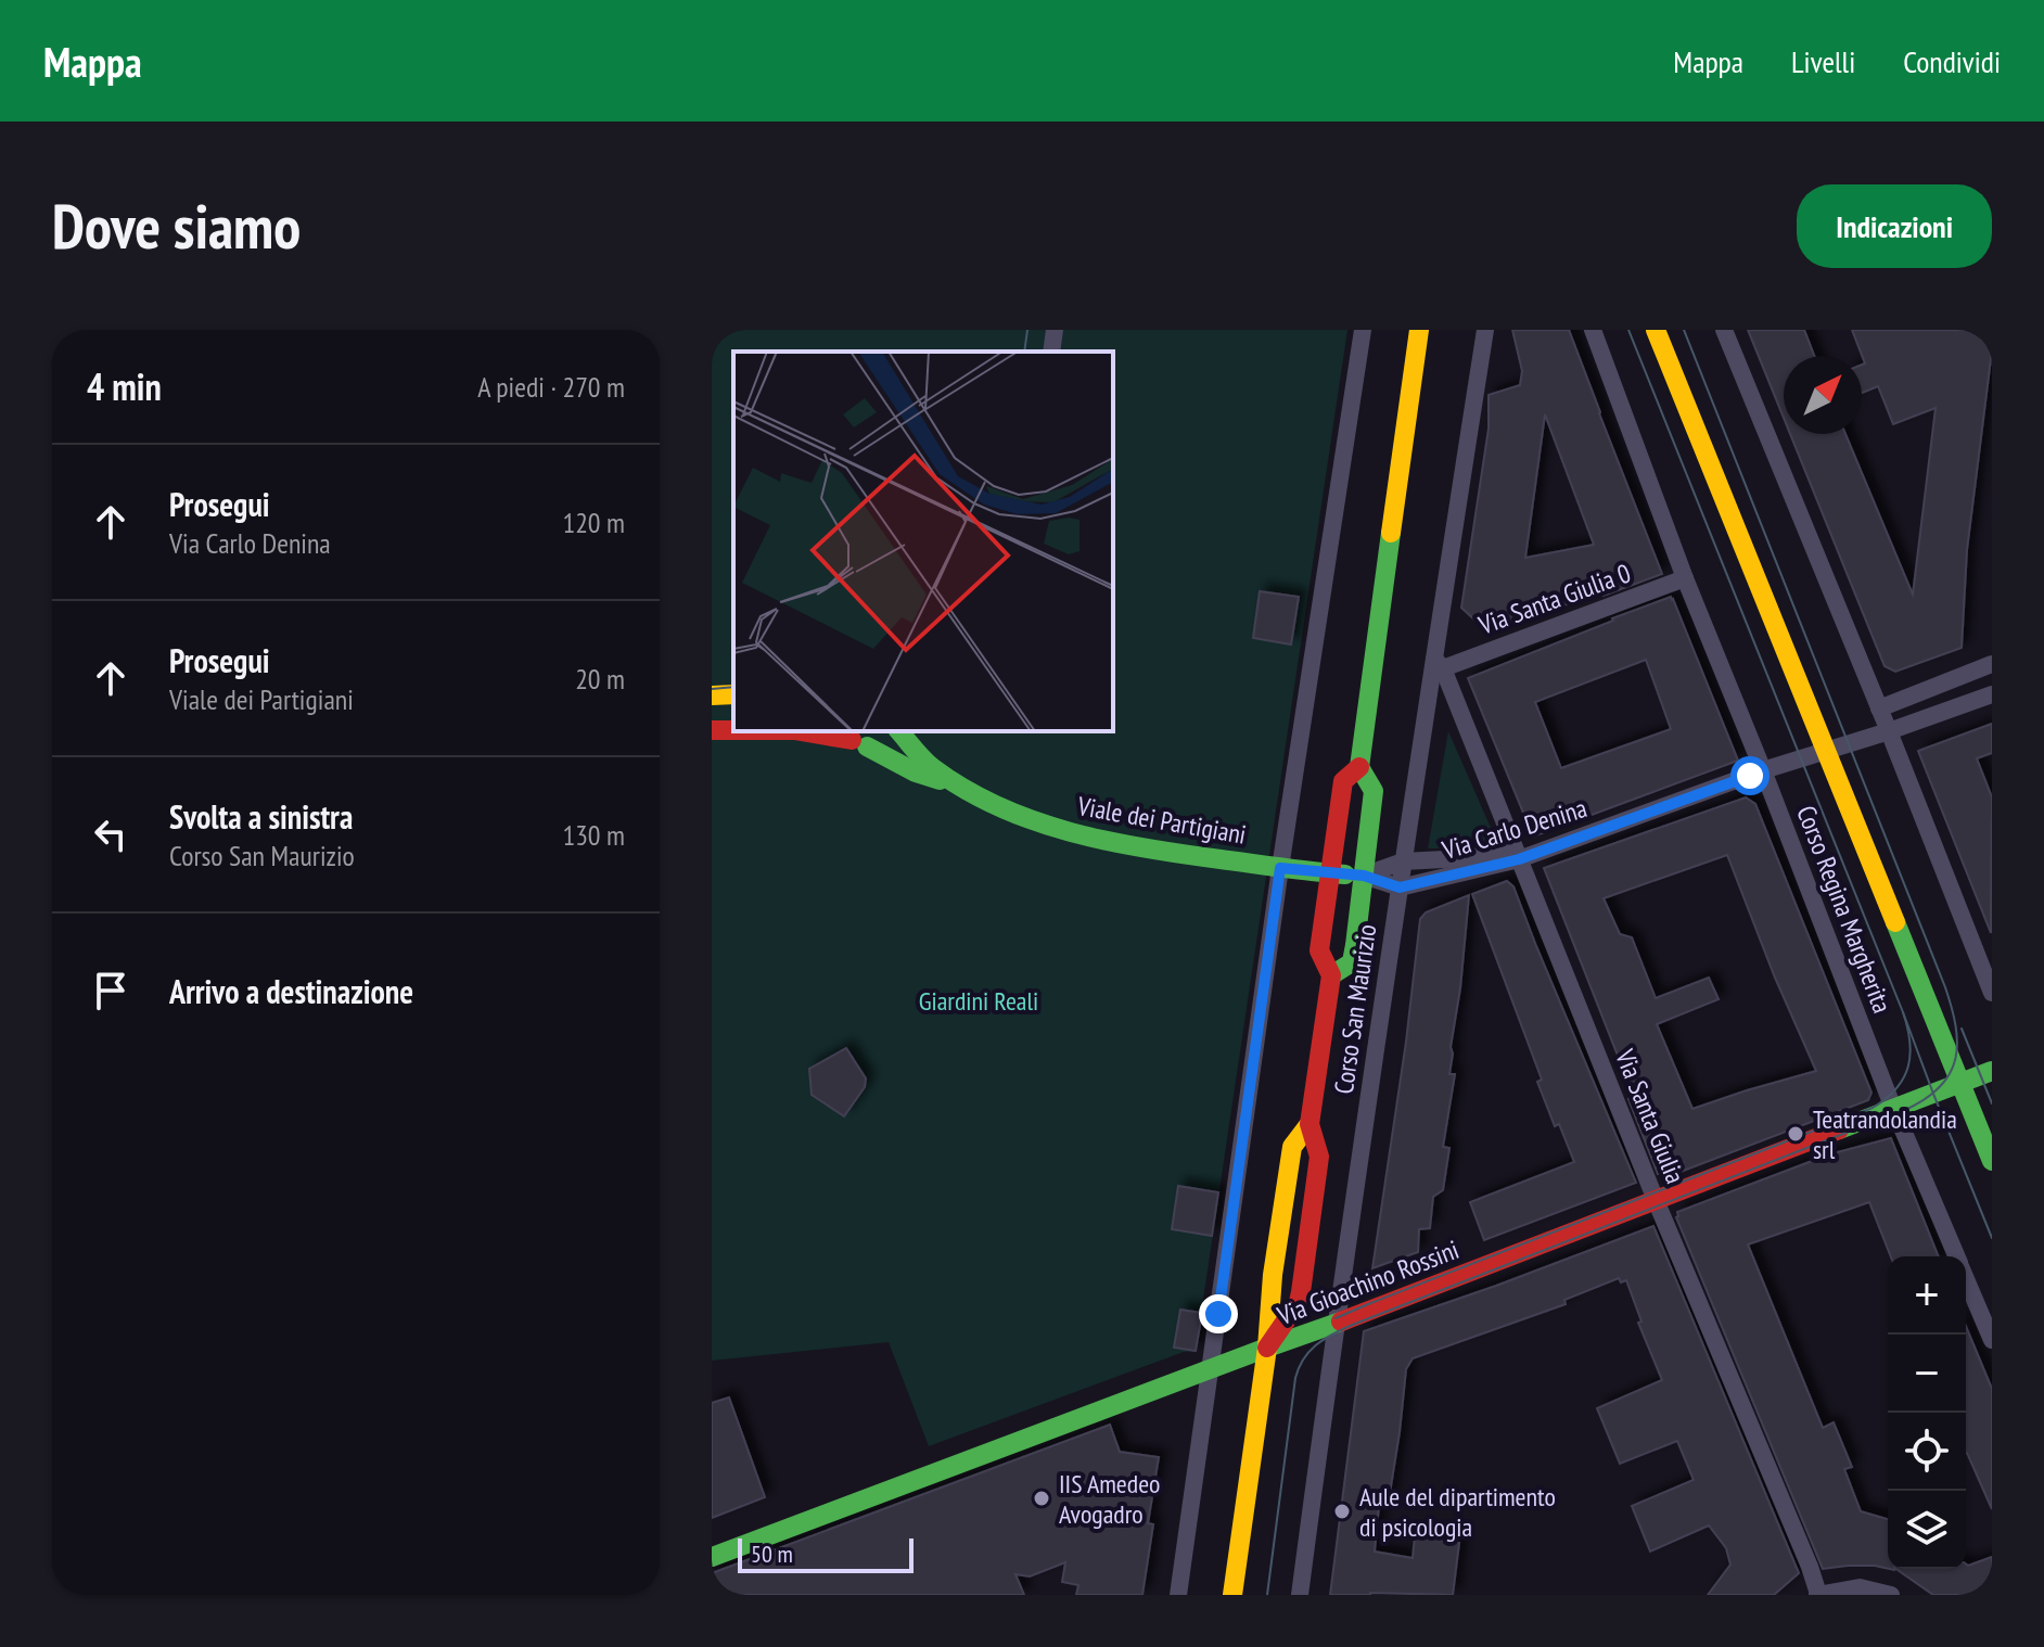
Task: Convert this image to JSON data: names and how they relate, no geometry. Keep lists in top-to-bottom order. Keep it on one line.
{"streets":{"main road":["Viale dei Partigiani","Corso Regina Margherita","Corso San Maurizio","Via Gioachino Rossini"],"street":["Via Santa Giulia 0","Via Carlo Denina","Via Santa Giulia"]},"crossings":[["Via Santa Giulia 0","Corso Regina Margherita"],["Via Santa Giulia 0","Corso San Maurizio"],["Via Santa Giulia 0","Via Santa Giulia"],["Viale dei Partigiani","Via Carlo Denina"],["Viale dei Partigiani","Corso San Maurizio"],["Via Carlo Denina","Corso Regina Margherita"],["Via Carlo Denina","Corso San Maurizio"],["Via Carlo Denina","Via Santa Giulia"],["Corso Regina Margherita","Via Gioachino Rossini"],["Corso San Maurizio","Via Santa Giulia"],["Corso San Maurizio","Via Gioachino Rossini"],["Via Santa Giulia","Via Gioachino Rossini"]],"parks":["Giardini Reali"],"places":["Teatrandolandia srl","IIS Amedeo Avogadro","Aule del dipartimento di psicologia"],"scale_bar":"50 m","north":"top right","page":{"header":"Mappa","nav":["Mappa","Livelli","Condividi"],"buttons":"Indicazioni","title":"Dove siamo","heading":["4 min","A piedi · 270 m"],"list":[["Prosegui","Via Carlo Denina","120 m"],["Prosegui","Viale dei Partigiani","20 m"],["Svolta a sinistra","Corso San Maurizio","130 m"],"Arrivo a destinazione"],"map_buttons":["+","−"],"scale":"50 m"}}
